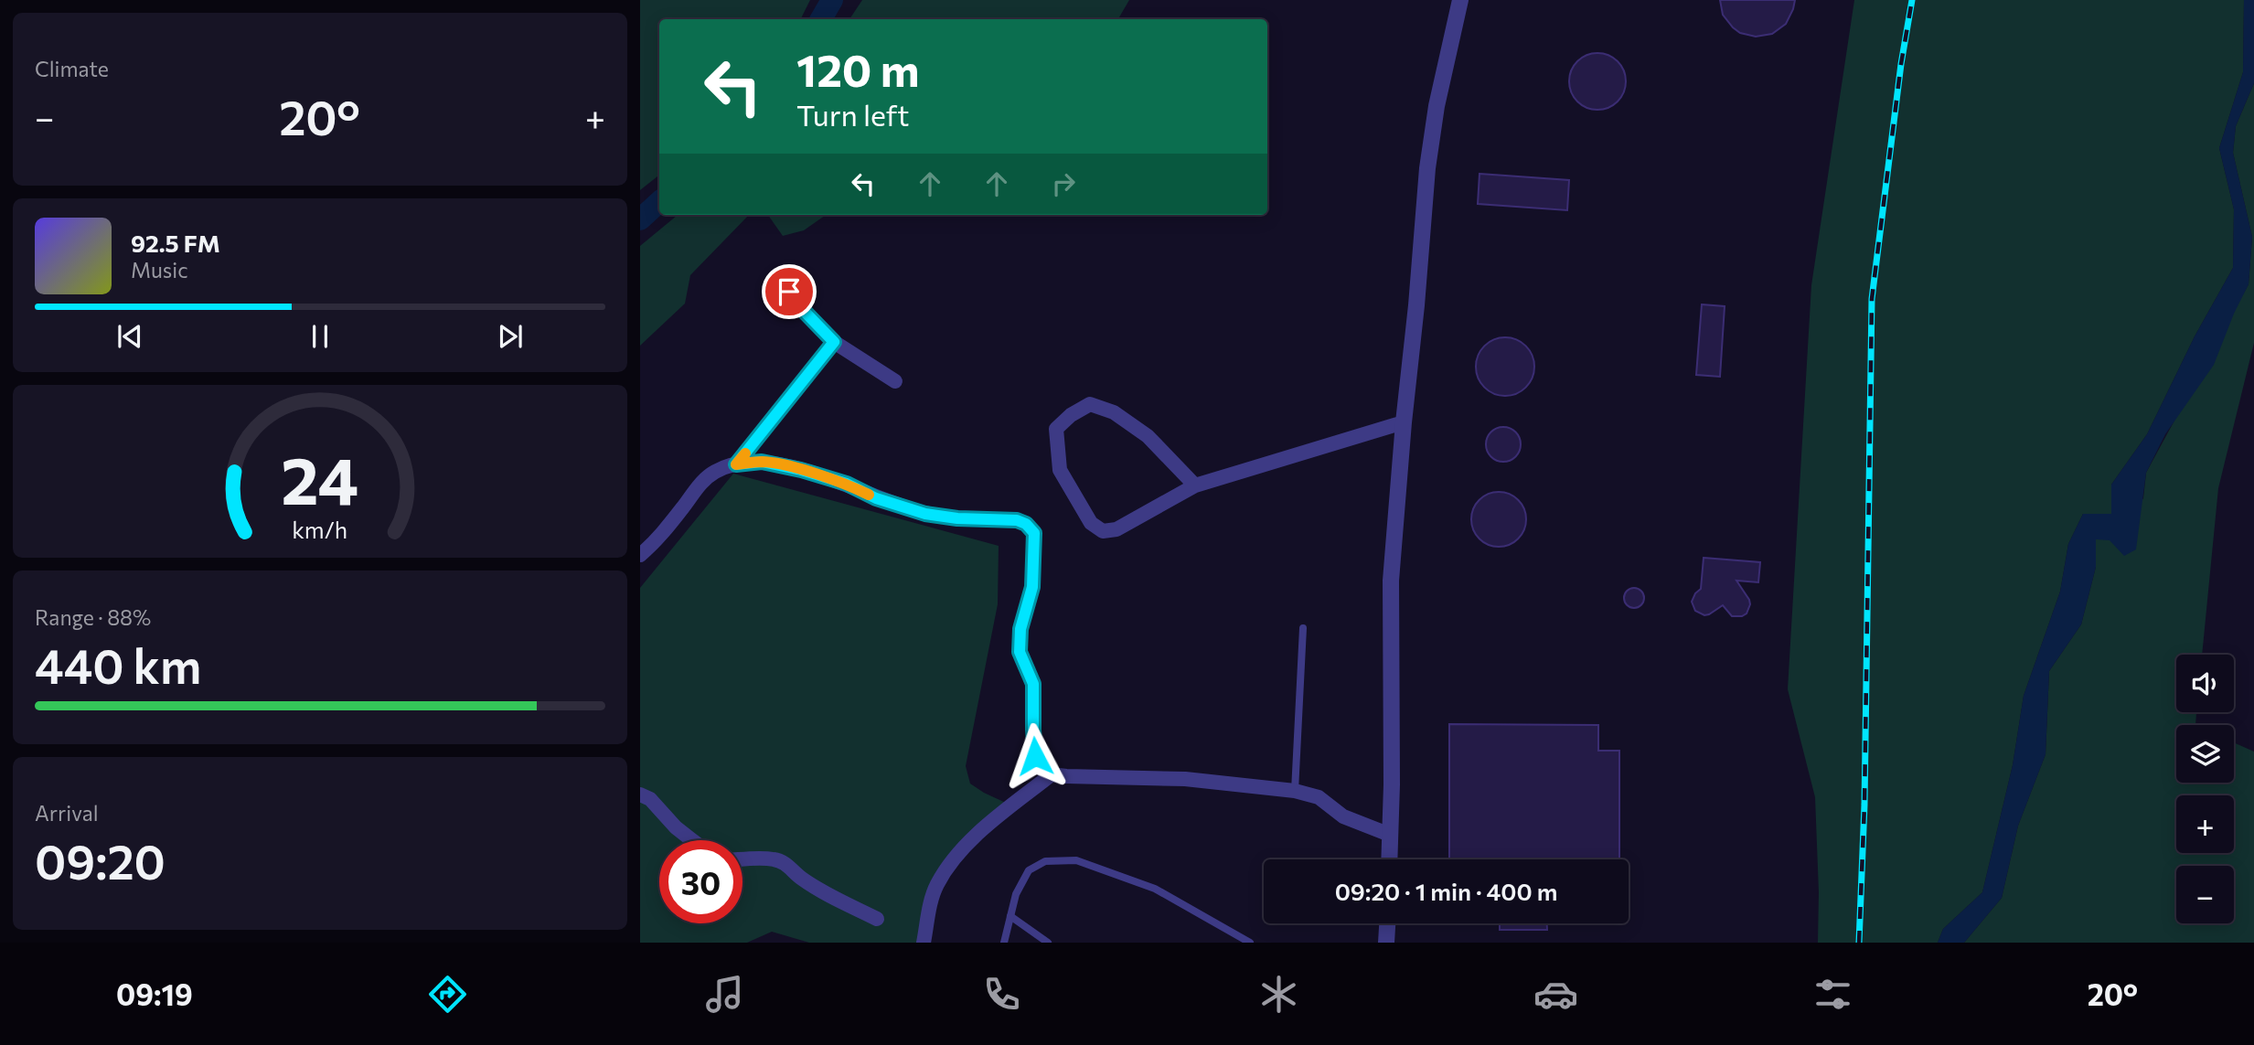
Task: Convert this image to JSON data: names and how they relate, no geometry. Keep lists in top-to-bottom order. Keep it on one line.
{"page":{"tile":["Climate",["Range · 88%","440 km"],["Arrival","09:20"]],"turn":["120 m","Turn left"],"heat":["−","20°","+"],"song":["92.5 FM","Music"],"map_buttons":["+","−"],"limit":"30","trip":"09:20 · 1 min · 400 m","tabs":["09:19","20°"],"gauge":["24","km/h"]}}
